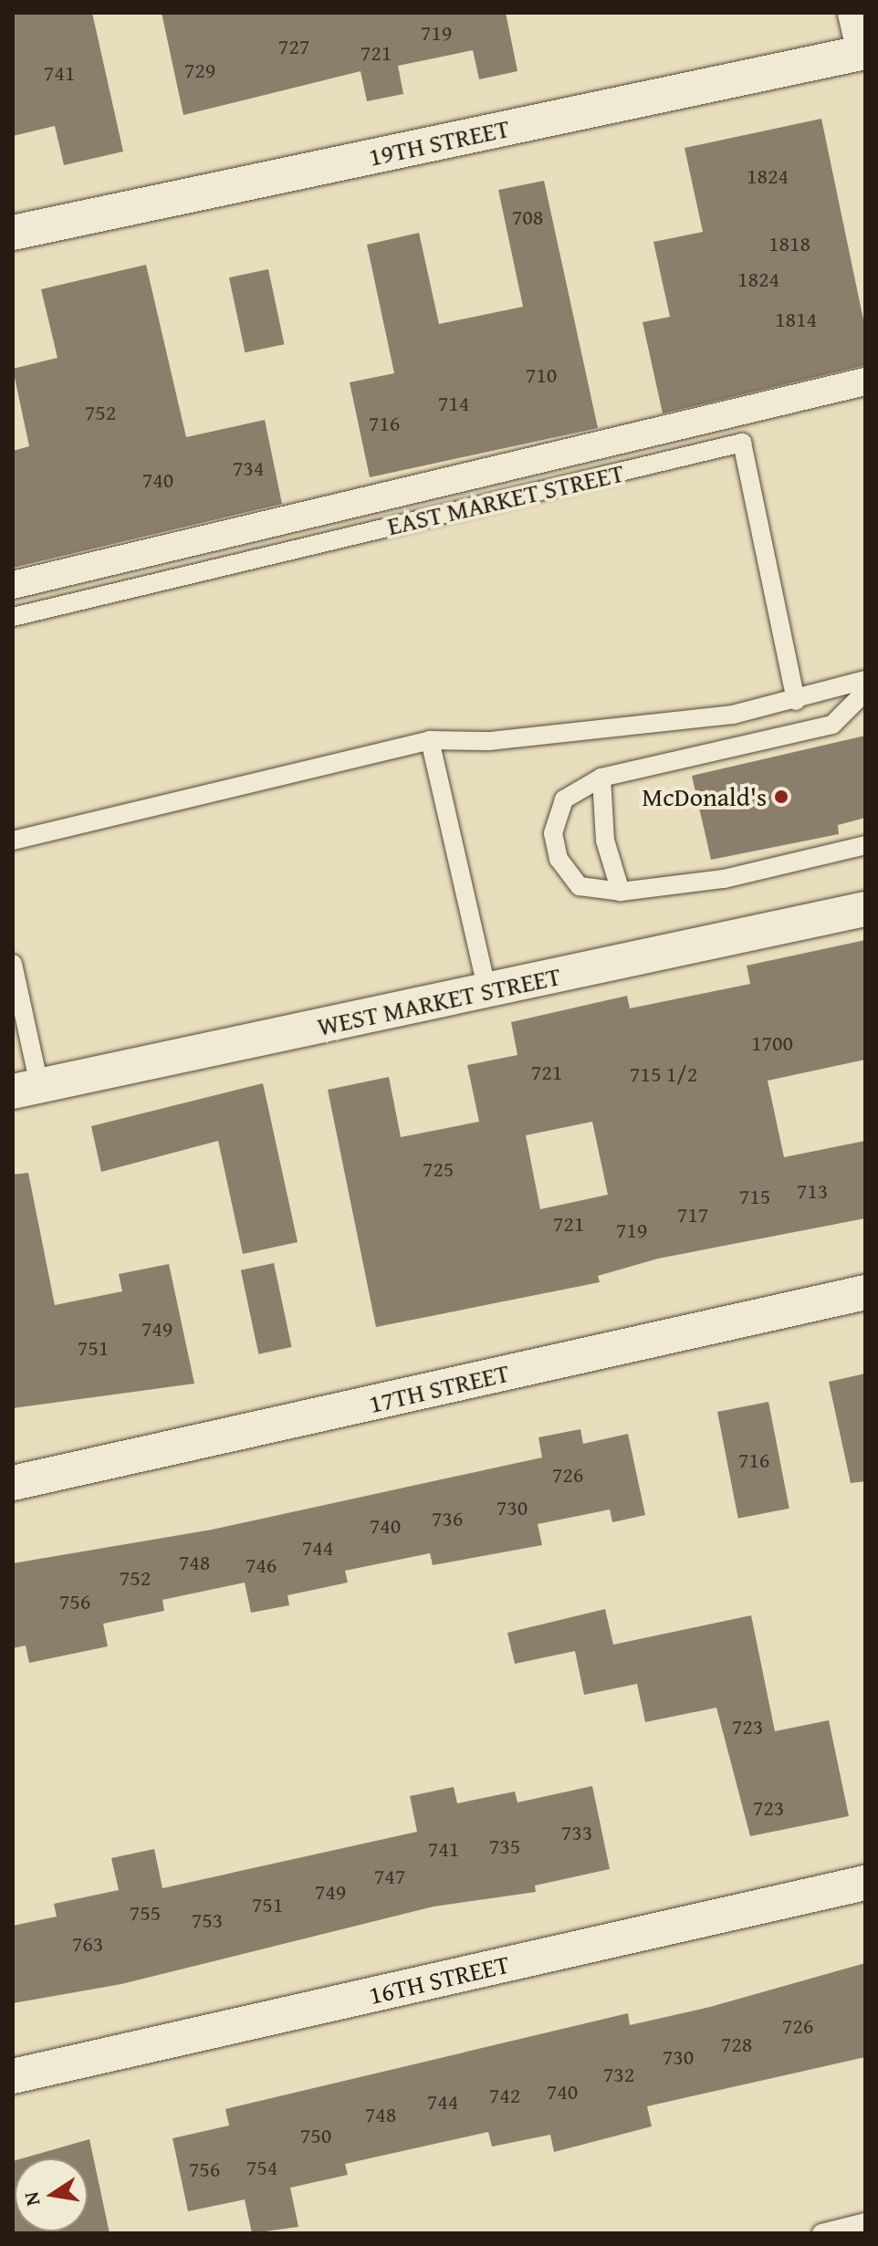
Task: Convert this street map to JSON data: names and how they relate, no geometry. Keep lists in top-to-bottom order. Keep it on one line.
{"streets":{"street":["19TH STREET","EAST MARKET STREET","WEST MARKET STREET","17TH STREET","16TH STREET"]},"places":["McDonald's"],"house_numbers":["719","727","721","729","741","1824","708","1818","1824","1814","710","714","752","716","734","740","1700","721","715 1/2","725","713","715","717","721","719","749","751","716","726","730","736","740","744","748","746","752","756","723","723","733","735","741","747","749","751","755","753","763","726","728","730","732","740","742","744","748","750","754","756"],"north":"left"}
